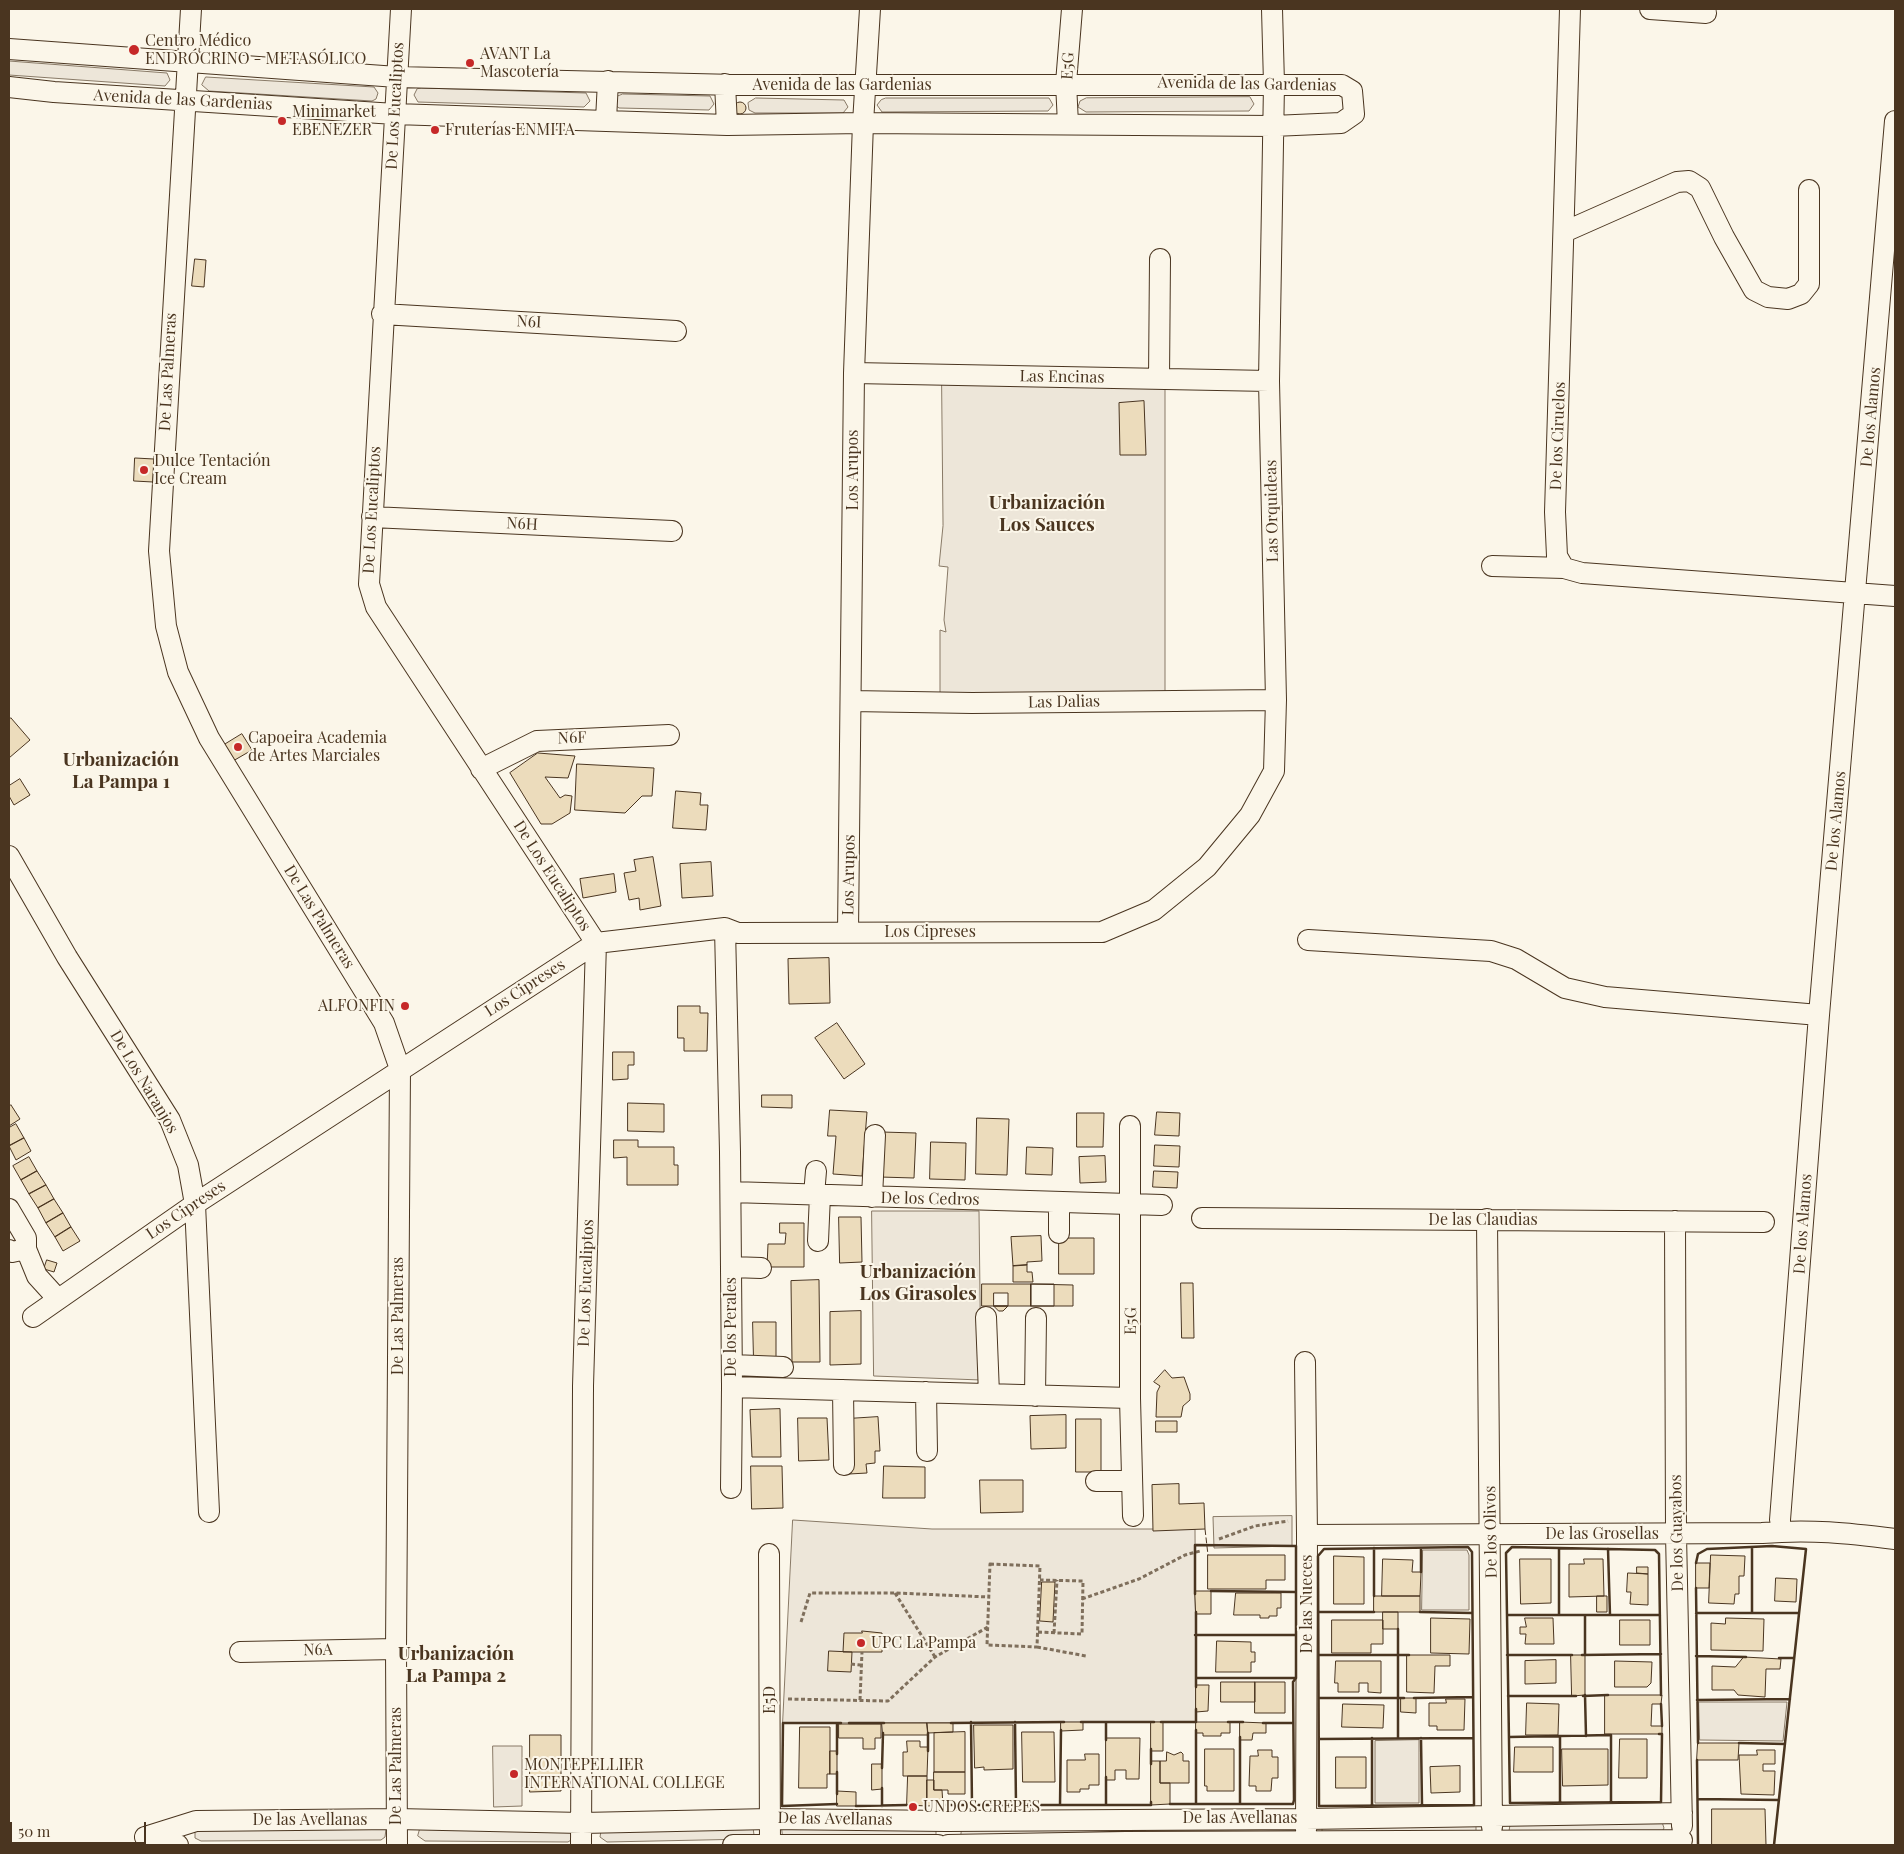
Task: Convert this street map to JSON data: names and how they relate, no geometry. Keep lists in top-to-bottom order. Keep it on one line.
{"streets":{"street":["E5G","Avenida de las Gardenias","De Los Eucaliptos","N6I","De Las Palmeras","Las Encinas","De los Alamos","De los Ciruelos","Los Arupos","Las Orquideas","N6H","Las Dalias","N6F","Los Cipreses","De Los Naranjos","De los Cedros","De las Claudias","De los Perales","De los Olivos","De los Guayabos","De las Grosellas","De las Nueces","N6A","E5D","De las Avellanas"]},"crossings":[["E5G","Avenida de las Gardenias"],["E5G","De los Cedros"],["E5G","De los Perales"],["Avenida de las Gardenias","De Los Eucaliptos"],["Avenida de las Gardenias","De Las Palmeras"],["Avenida de las Gardenias","Los Arupos"],["Avenida de las Gardenias","Las Orquideas"],["De Los Eucaliptos","N6I"],["De Los Eucaliptos","N6H"],["De Los Eucaliptos","N6F"],["De Los Eucaliptos","Los Cipreses"],["De Los Eucaliptos","De las Avellanas"],["De Las Palmeras","Los Cipreses"],["De Las Palmeras","N6A"],["De Las Palmeras","De las Avellanas"],["Las Encinas","Los Arupos"],["Las Encinas","Las Orquideas"],["Los Arupos","Las Dalias"],["Los Arupos","Los Cipreses"],["Las Orquideas","Las Dalias"],["Las Orquideas","Los Cipreses"],["Los Cipreses","De Los Naranjos"],["Los Cipreses","De los Perales"],["De los Cedros","De los Perales"],["De las Claudias","De los Olivos"],["De las Claudias","De los Guayabos"],["De los Olivos","De las Grosellas"],["De los Olivos","De las Avellanas"],["De los Guayabos","De las Grosellas"],["De los Guayabos","De las Avellanas"],["De las Grosellas","De las Nueces"],["De las Nueces","De las Avellanas"],["E5D","De las Avellanas"]],"districts":["Urbanización Los Sauces","Urbanización La Pampa 1","Urbanización Los Girasoles","Urbanización La Pampa 2"],"places":["Centro Médico ENDRÓCRINO - METASÓLICO","AVANT La Mascotería","Minimarket EBENEZER","Fruterías ENMITA","Dulce Tentación Ice Cream","Capoeira Academia de Artes Marciales","ALFONFIN","UPC La Pampa","MONTEPELLIER INTERNATIONAL COLLEGE","UNDOS CREPES"],"scale_bar":"50 m"}
